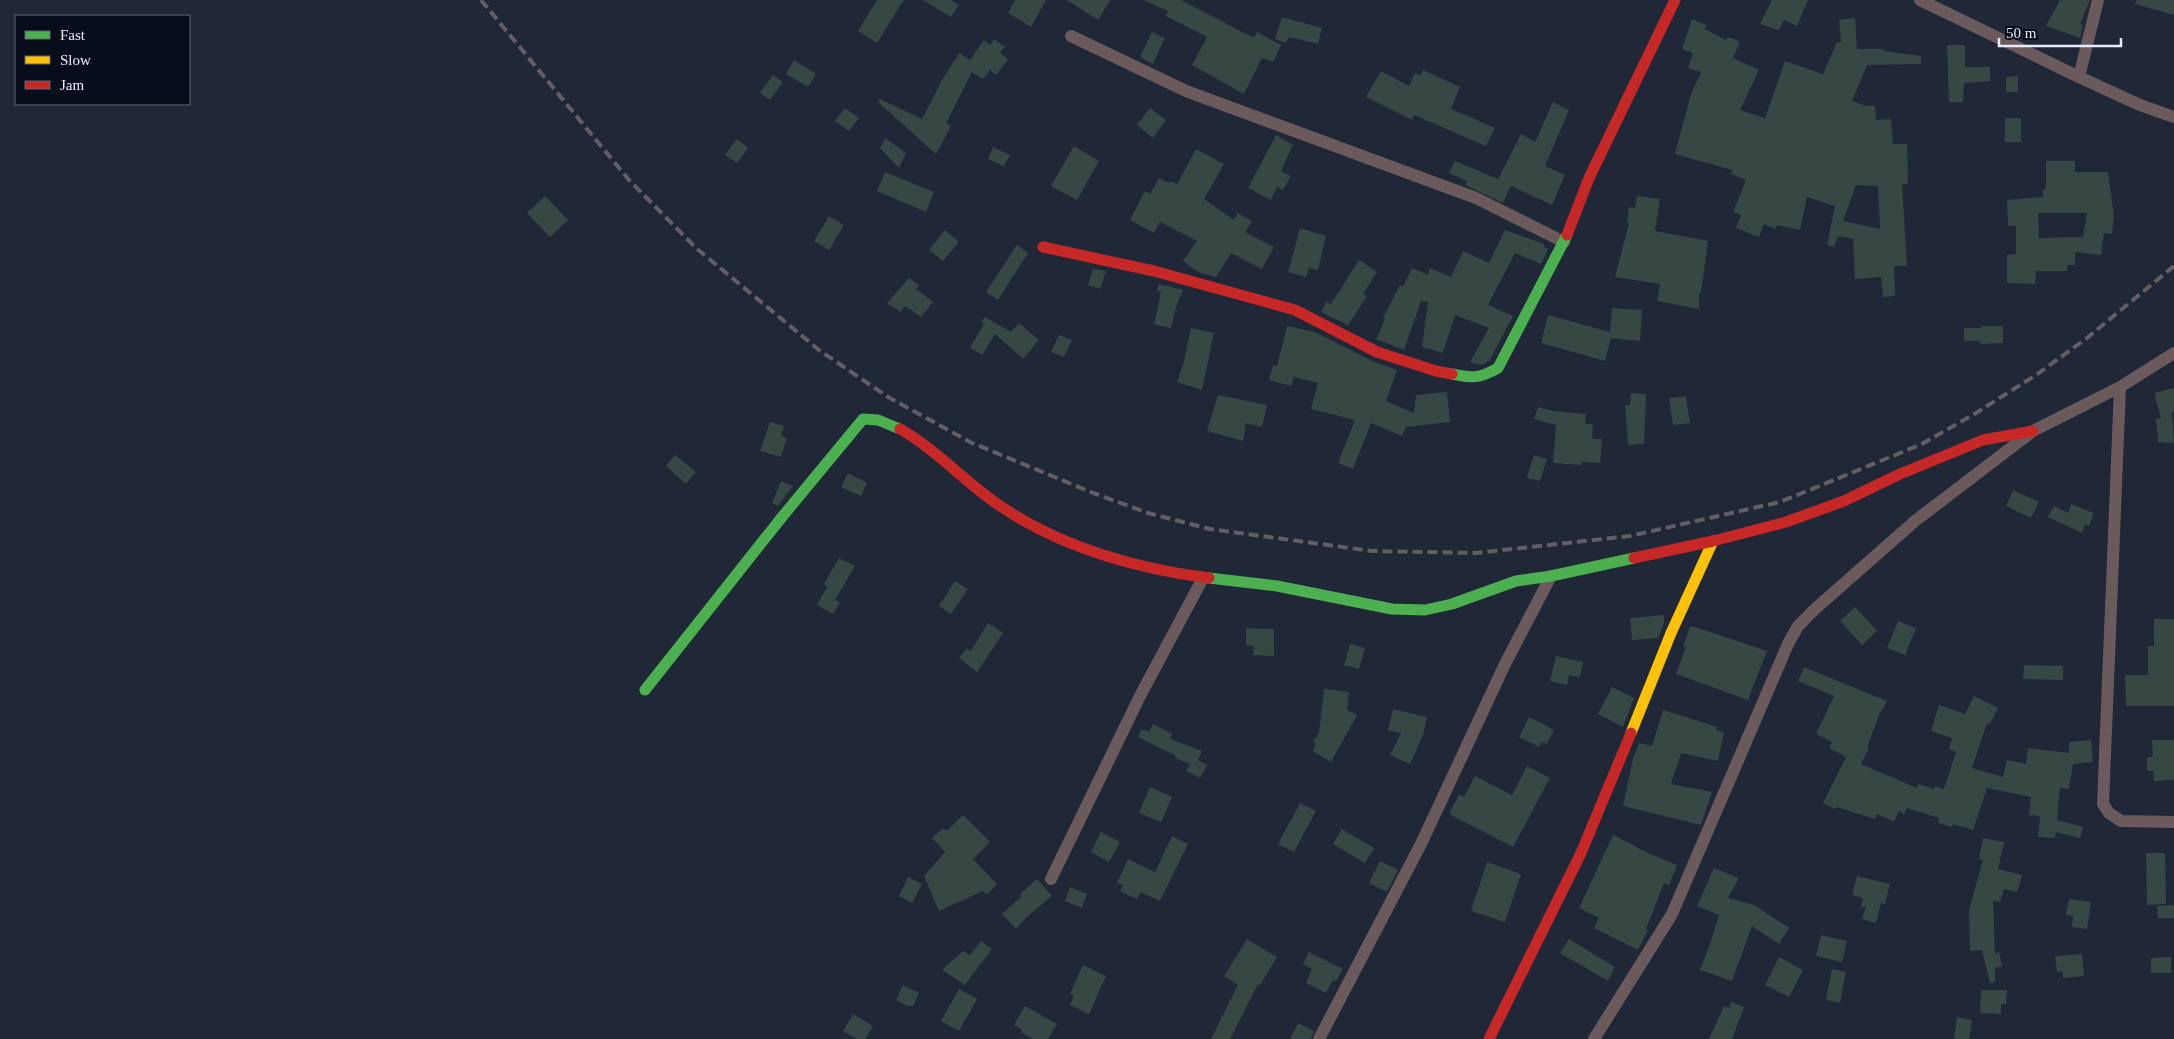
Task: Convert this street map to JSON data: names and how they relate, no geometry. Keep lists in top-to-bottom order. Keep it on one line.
{"legend":["Fast","Slow","Jam"],"scale_bar":"50 m"}
